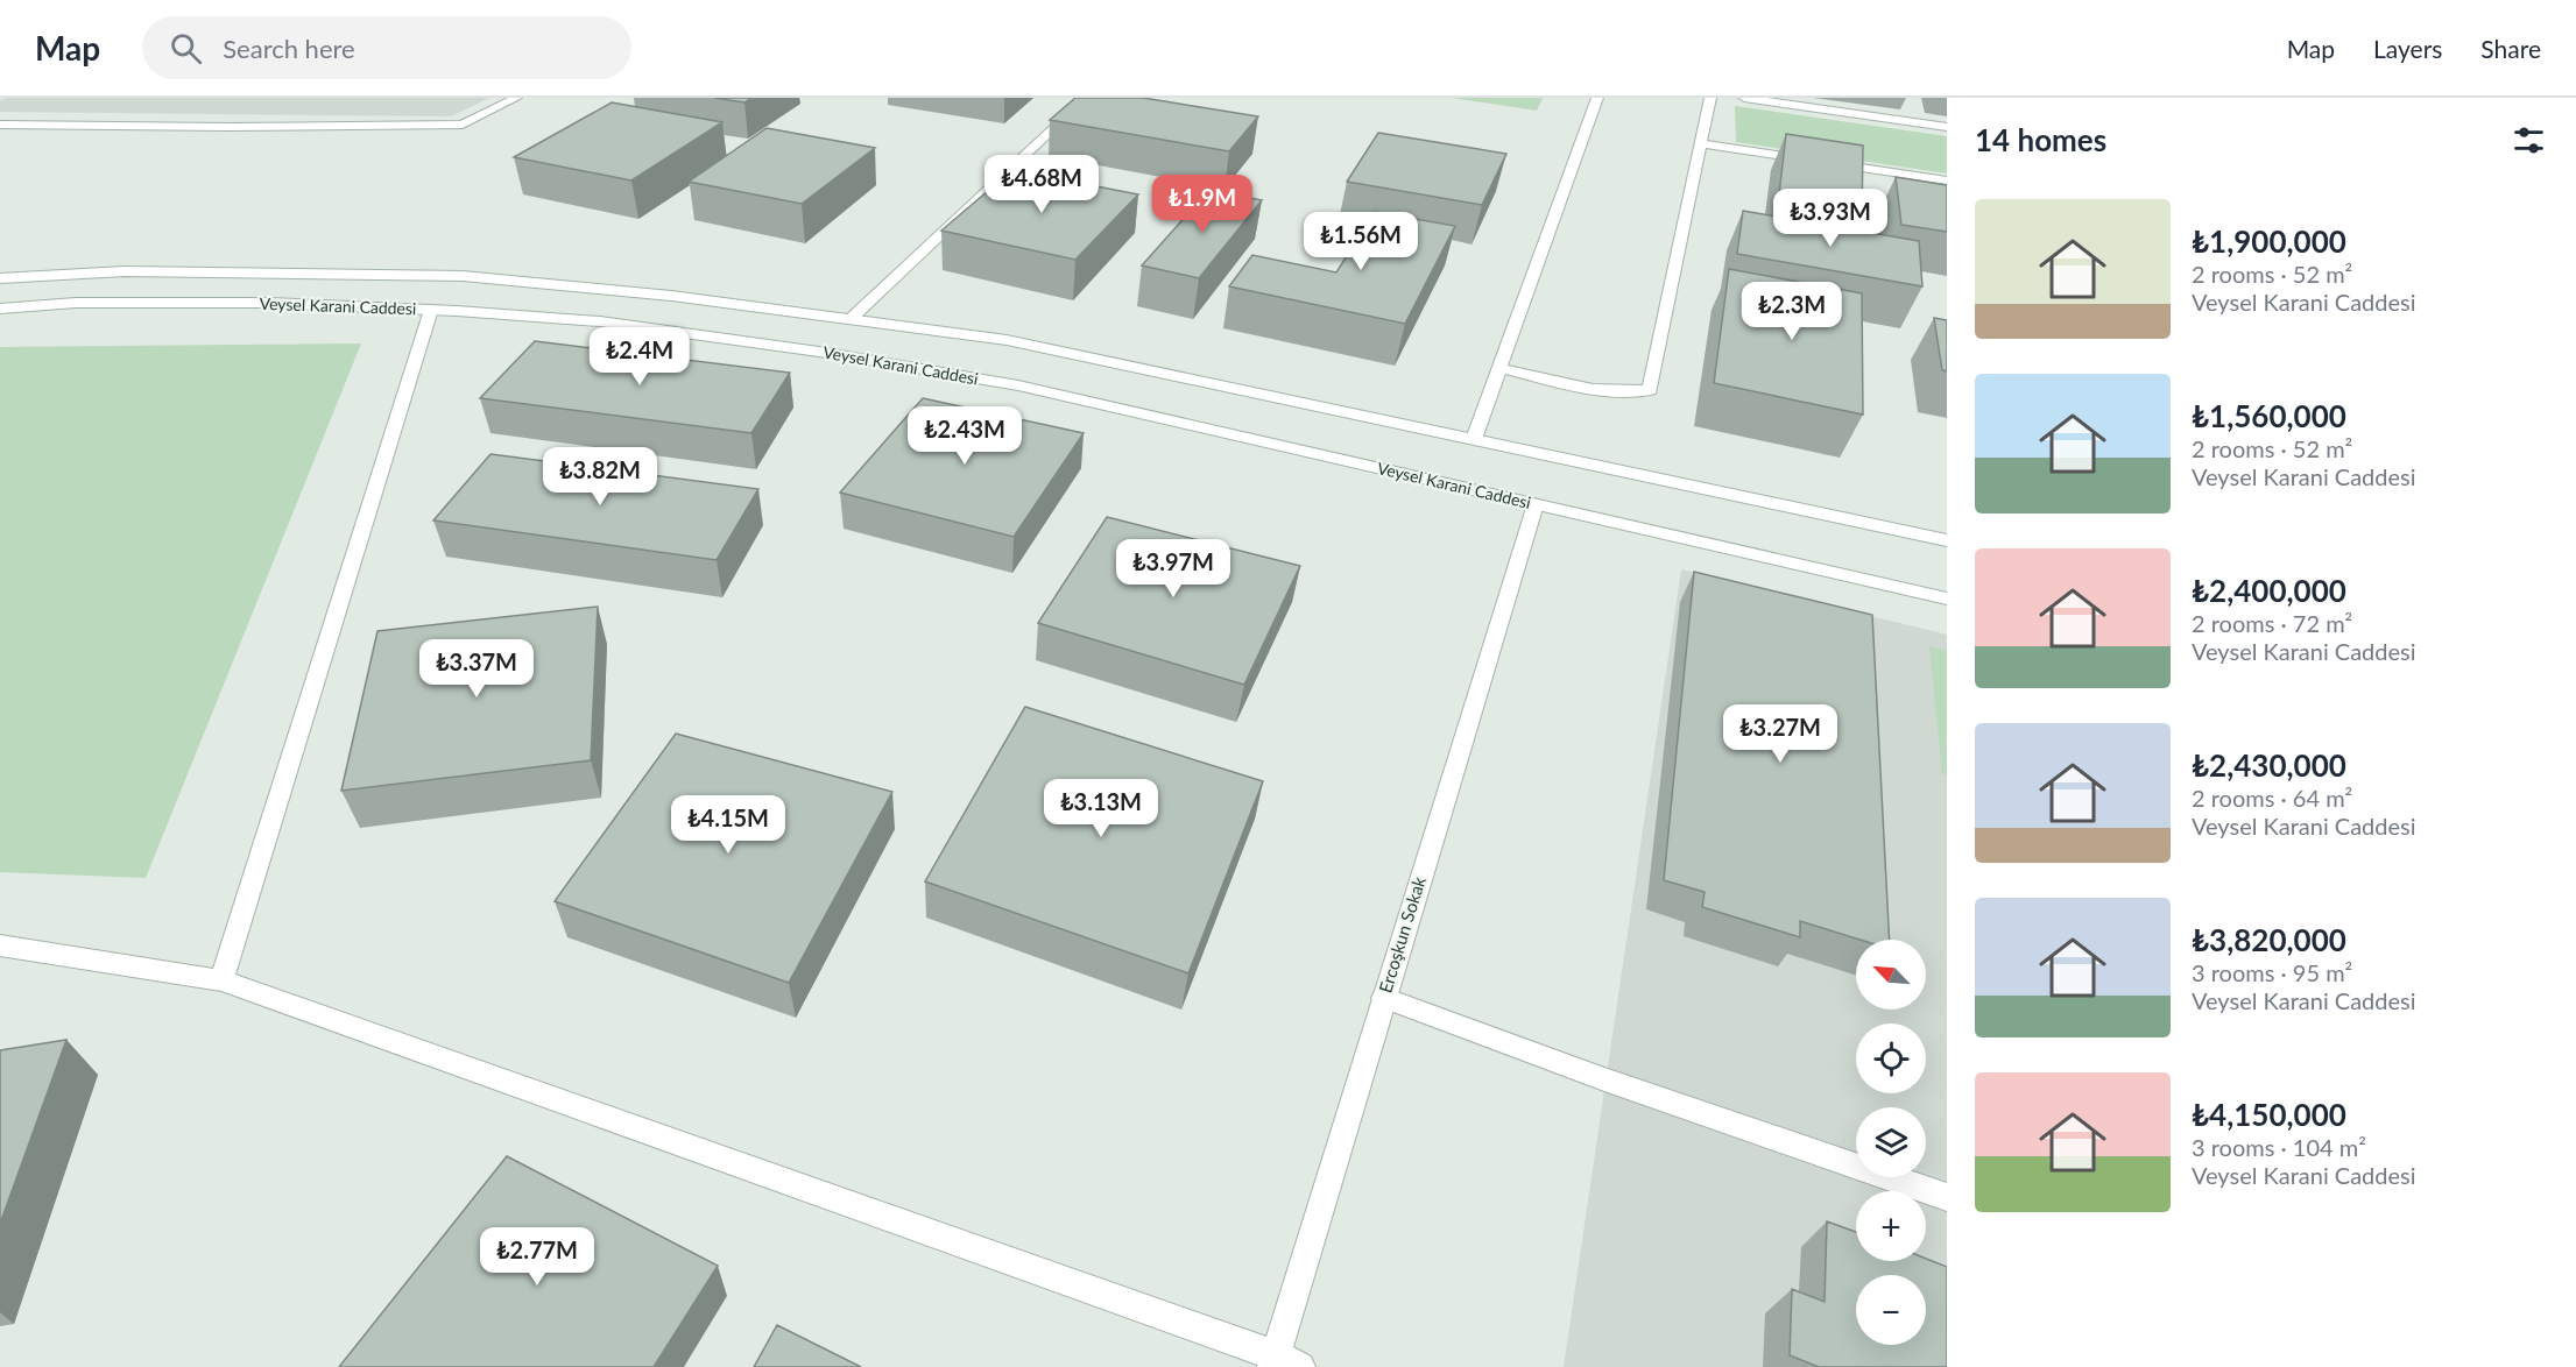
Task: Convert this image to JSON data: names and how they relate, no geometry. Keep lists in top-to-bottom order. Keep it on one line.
{"streets":{"street":["Veysel Karani Caddesi","Ercoşkun Sokak"]},"crossings":[["Veysel Karani Caddesi","Ercoşkun Sokak"]],"north":"top left","page":{"header":"Map","search":"Search here","nav":["Map","Layers","Share"],"heading":"14 homes","price":["₺4.68M","₺1.9M","₺3.93M","₺1.56M","₺2.3M","₺2.4M","₺2.43M","₺3.82M","₺3.97M","₺3.37M","₺3.27M","₺3.13M","₺4.15M","₺2.77M"],"list":[{"name":"₺1,900,000","note":"2 rooms · 52 m² · Veysel Karani Caddesi"},{"name":"₺1,560,000","note":"2 rooms · 52 m² · Veysel Karani Caddesi"},{"name":"₺2,400,000","note":"2 rooms · 72 m² · Veysel Karani Caddesi"},{"name":"₺2,430,000","note":"2 rooms · 64 m² · Veysel Karani Caddesi"},{"name":"₺3,820,000","note":"3 rooms · 95 m² · Veysel Karani Caddesi"},{"name":"₺4,150,000","note":"3 rooms · 104 m² · Veysel Karani Caddesi"}],"map_buttons":["+","−"]}}
